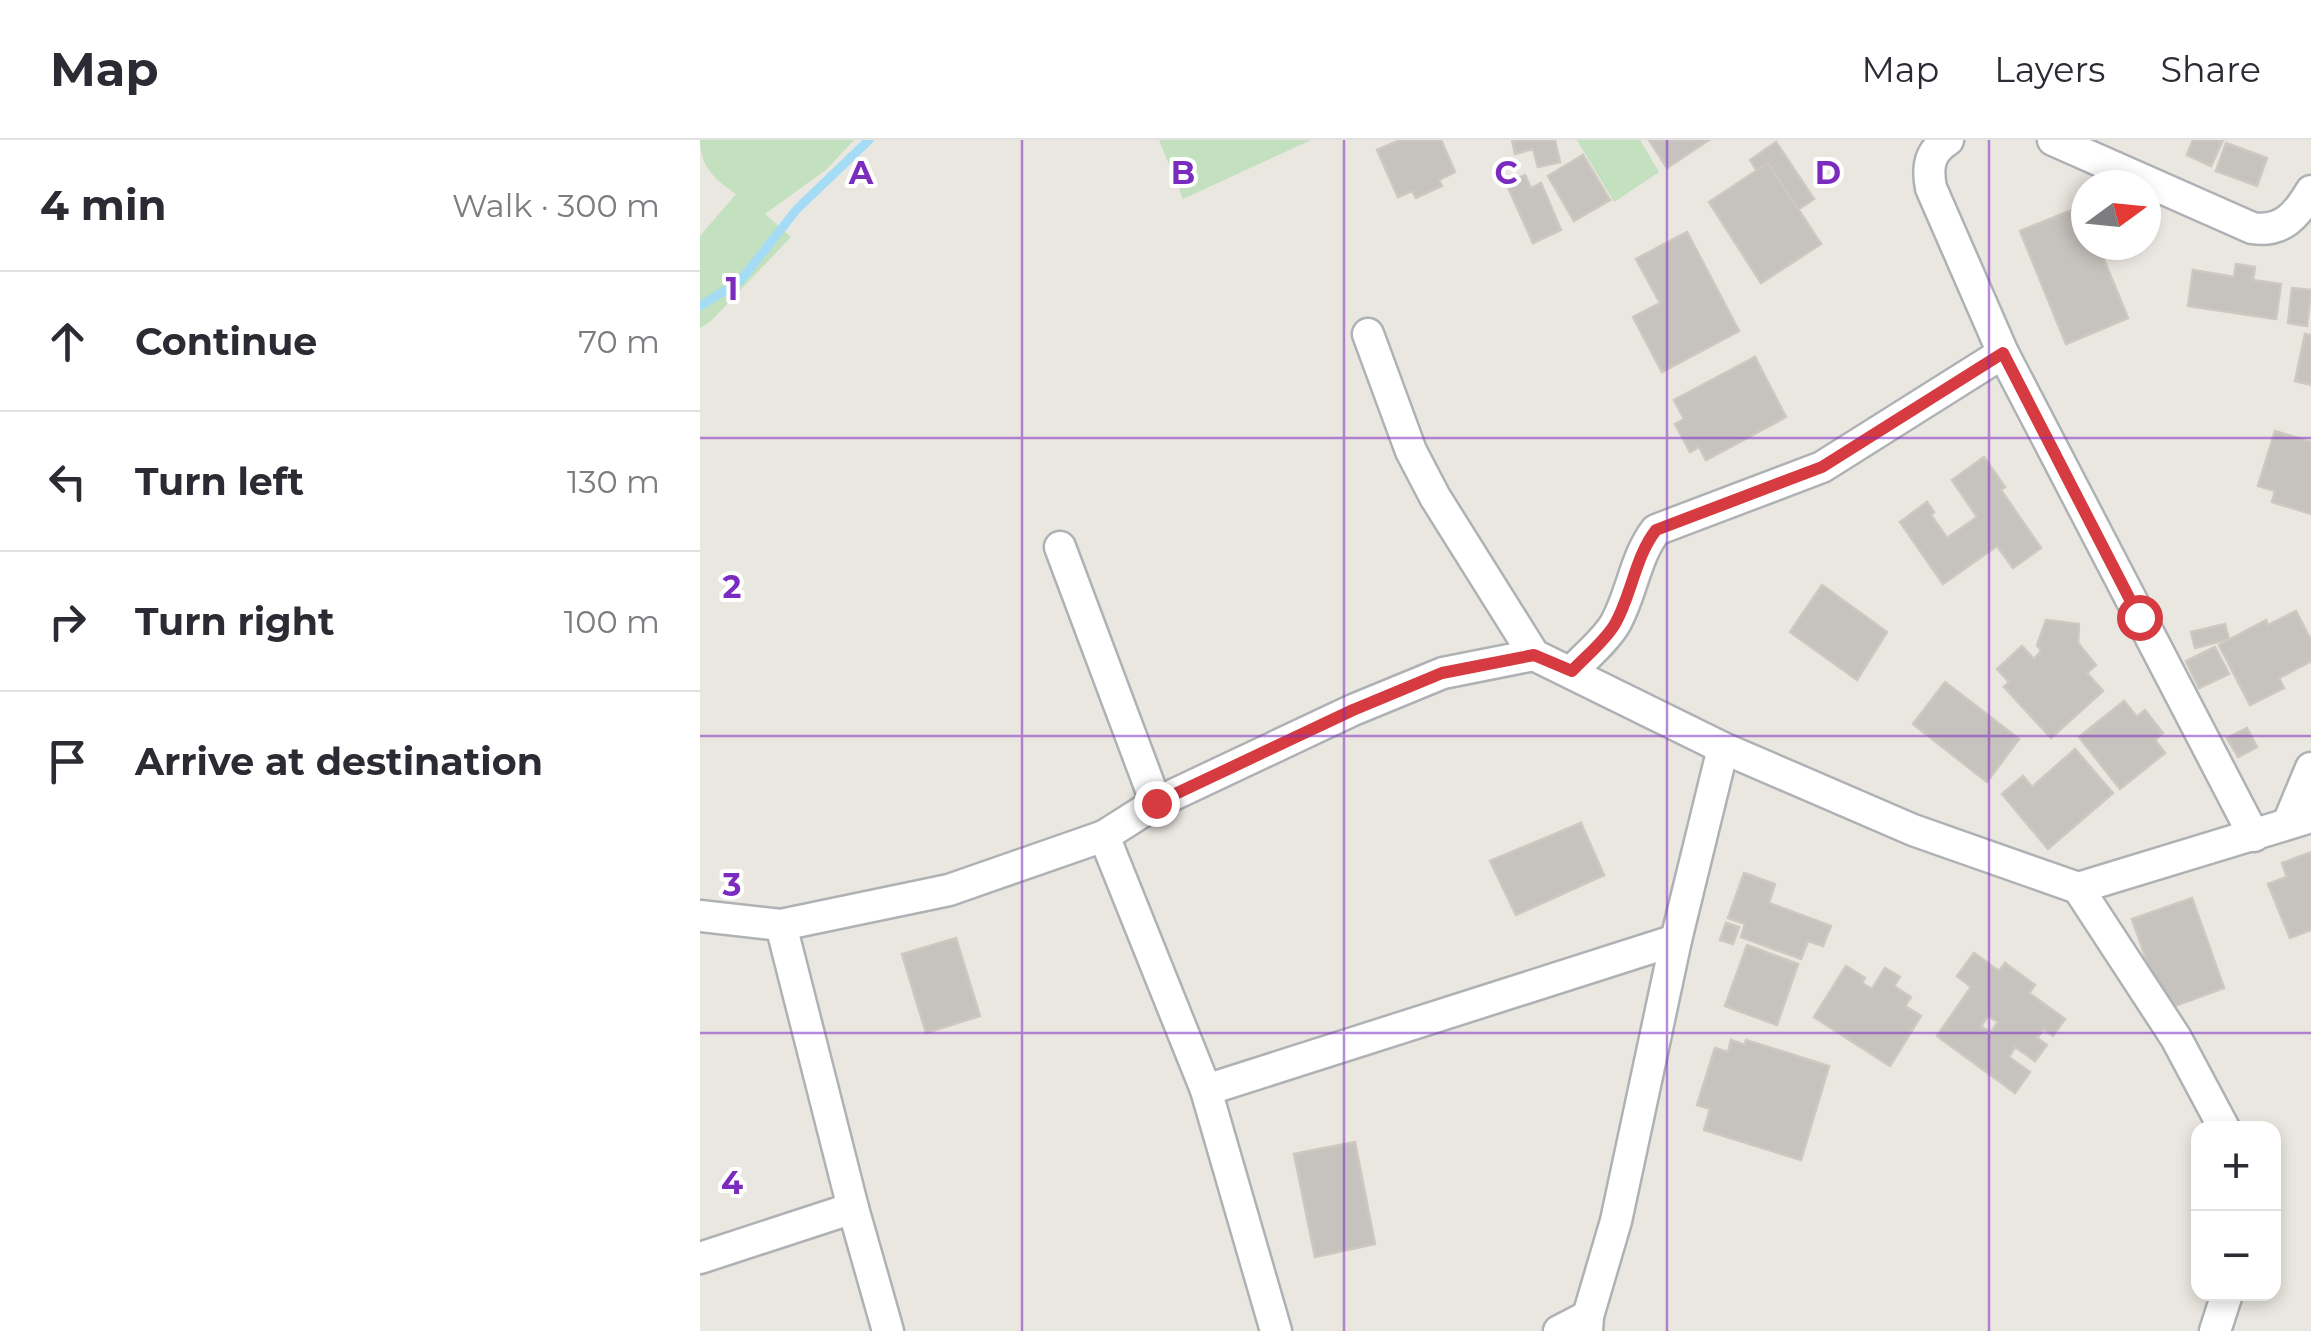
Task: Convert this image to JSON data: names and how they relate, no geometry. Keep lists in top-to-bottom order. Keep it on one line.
{"north":"right","page":{"header":"Map","nav":["Map","Layers","Share"],"heading":["4 min","Walk · 300 m"],"list":[["Continue","70 m"],["Turn left","130 m"],["Turn right","100 m"],"Arrive at destination"],"map_buttons":["+","−"]},"grid":{"columns":["A","B","C","D"],"rows":["1","2","3","4"]}}
